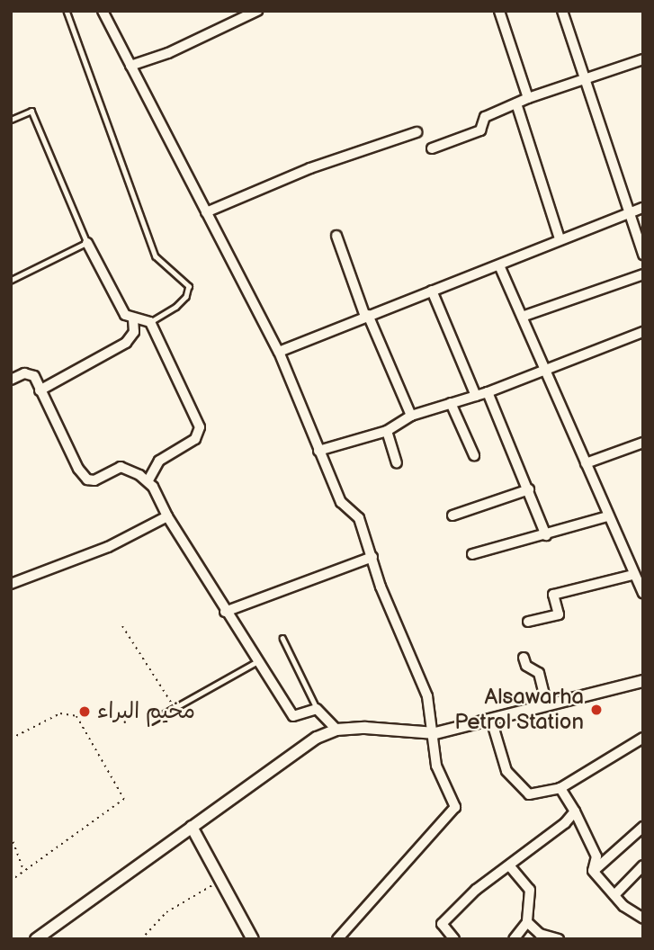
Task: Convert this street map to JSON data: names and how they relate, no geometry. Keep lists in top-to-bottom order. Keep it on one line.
{"places":["Alsawarha Petrol Station","مخيم البراء"]}
